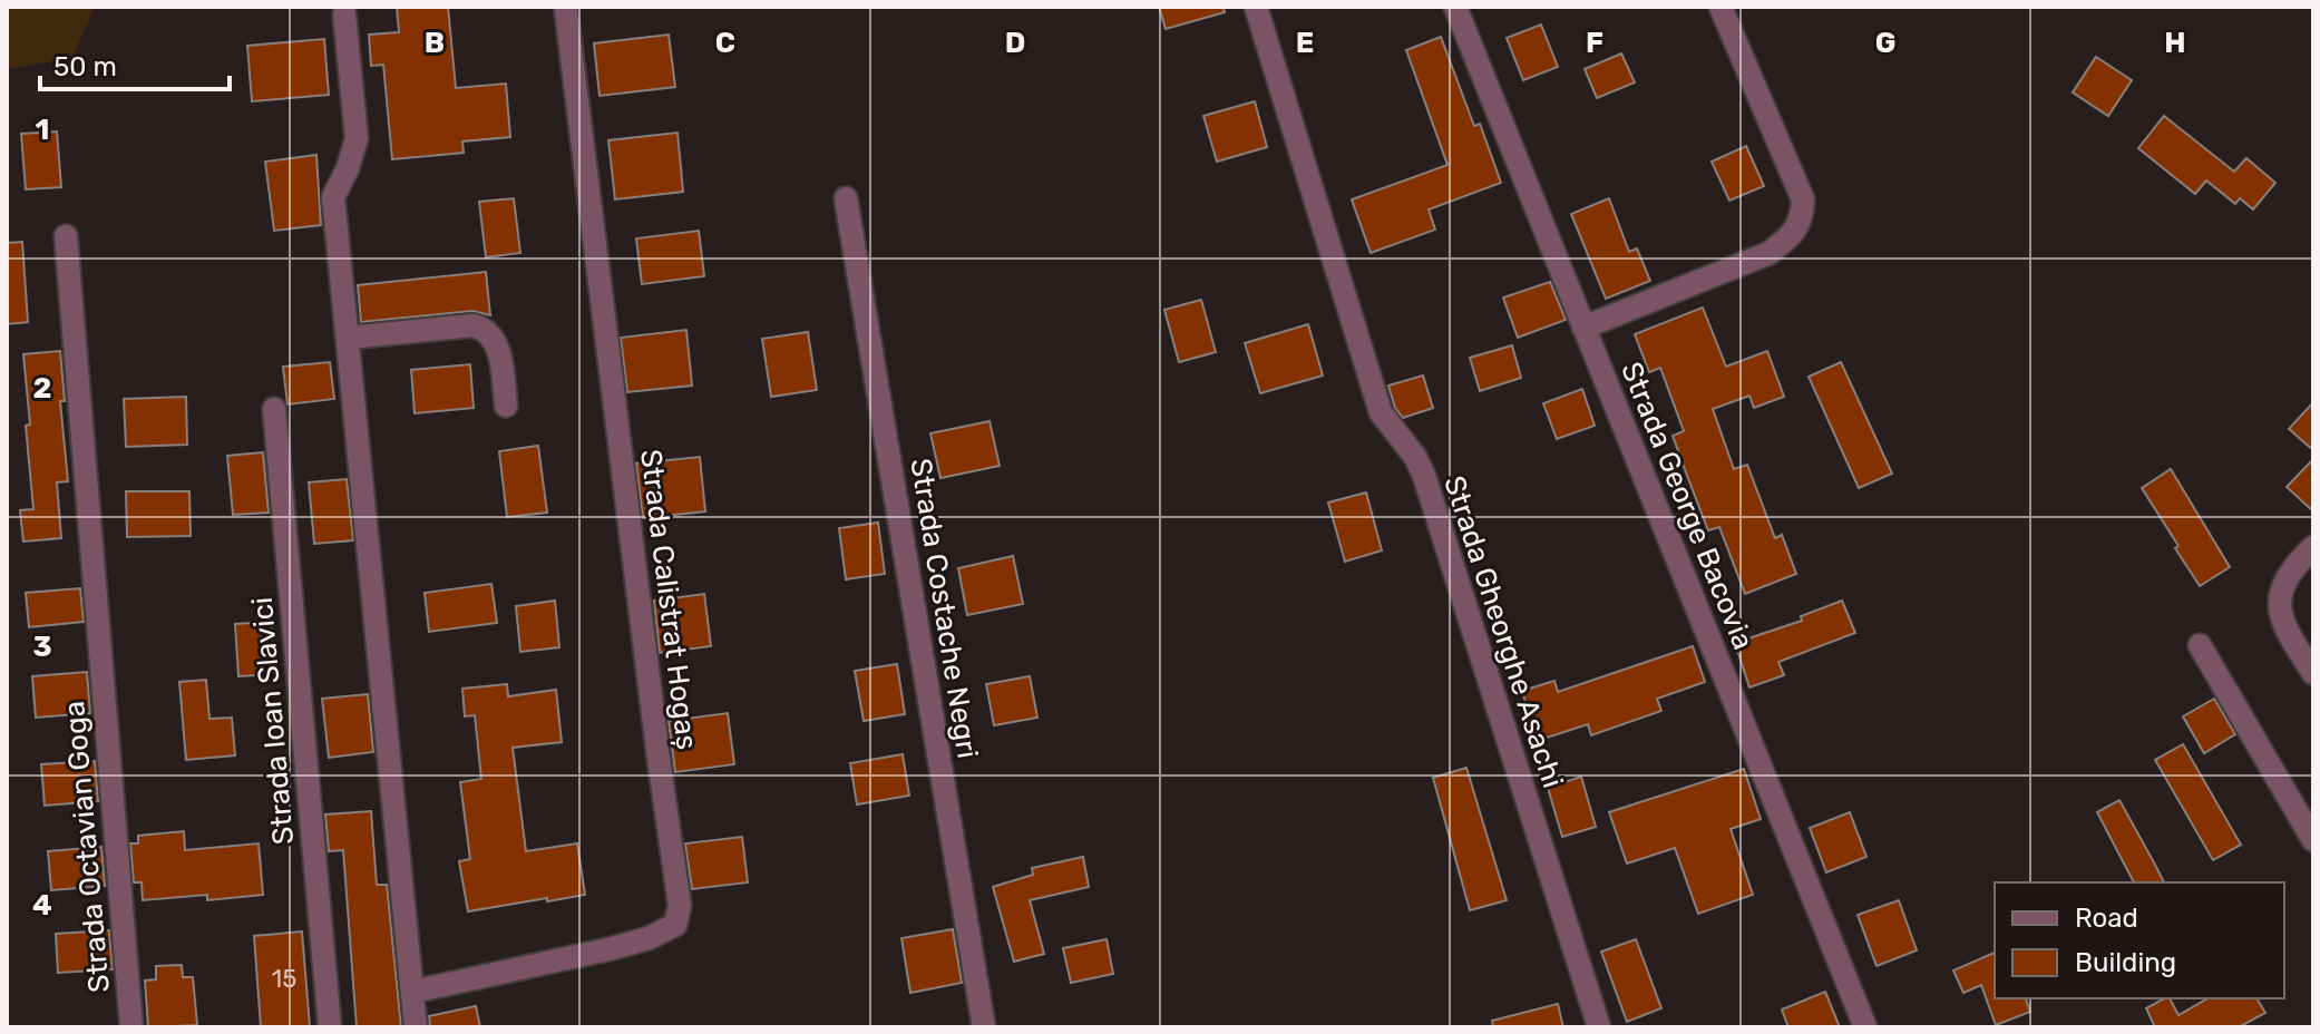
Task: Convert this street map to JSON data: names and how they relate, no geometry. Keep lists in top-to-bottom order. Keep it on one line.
{"streets":{"street":["Strada George Bacovia","Strada Calistrat Hogaș","Strada Costache Negri","Strada Gheorghe Asachi","Strada Ioan Slavici","Strada Octavian Goga"]},"house_numbers":["15"],"legend":["Road","Building"],"scale_bar":"50 m","grid":{"columns":["B","C","D","E","F","G","H"],"rows":["1","2","3","4"]}}
